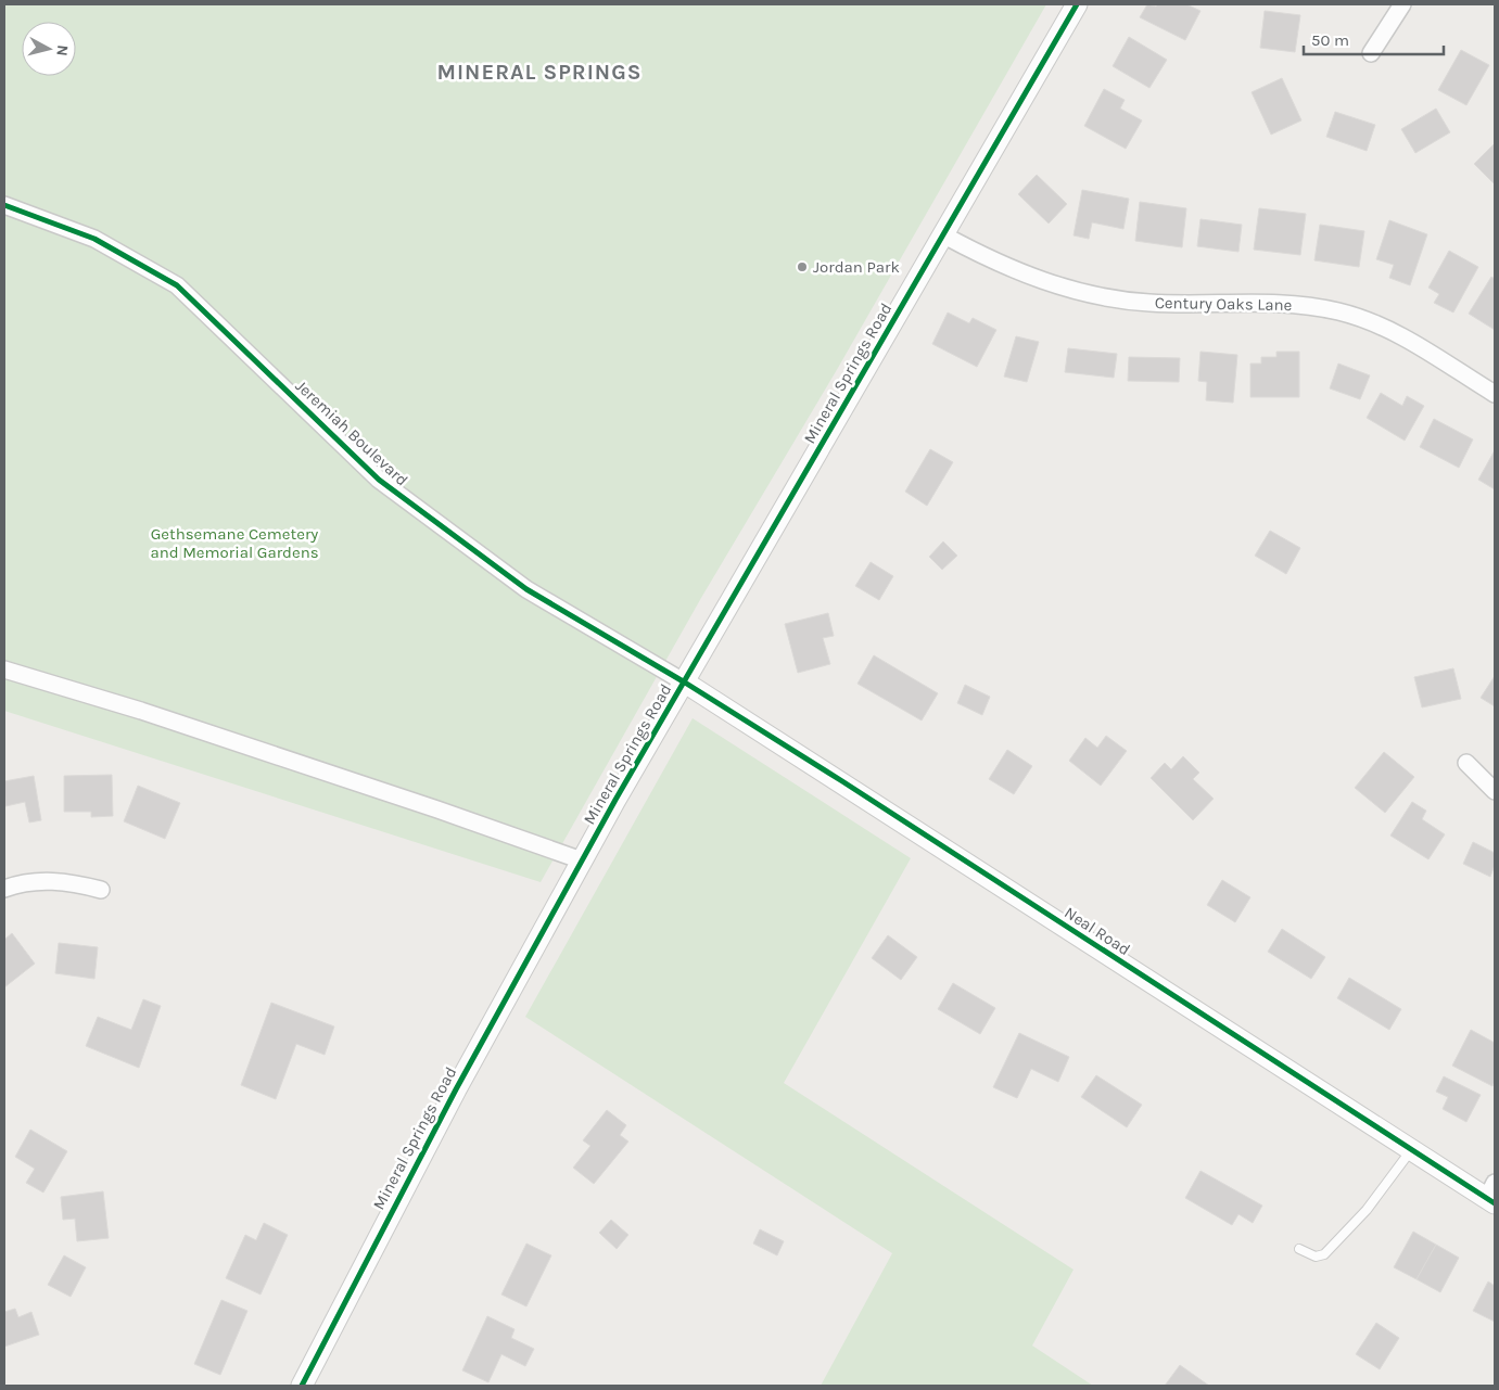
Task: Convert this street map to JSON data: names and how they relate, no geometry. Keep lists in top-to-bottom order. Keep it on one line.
{"streets":{"street":["Century Oaks Lane","Mineral Springs Road","Jeremiah Boulevard","Neal Road"]},"crossings":[["Century Oaks Lane","Mineral Springs Road"],["Mineral Springs Road","Jeremiah Boulevard"],["Mineral Springs Road","Neal Road"],["Jeremiah Boulevard","Neal Road"]],"districts":["MINERAL SPRINGS"],"parks":["Gethsemane Cemetery and Memorial Gardens"],"places":["Jordan Park"],"scale_bar":"50 m","north":"right"}
